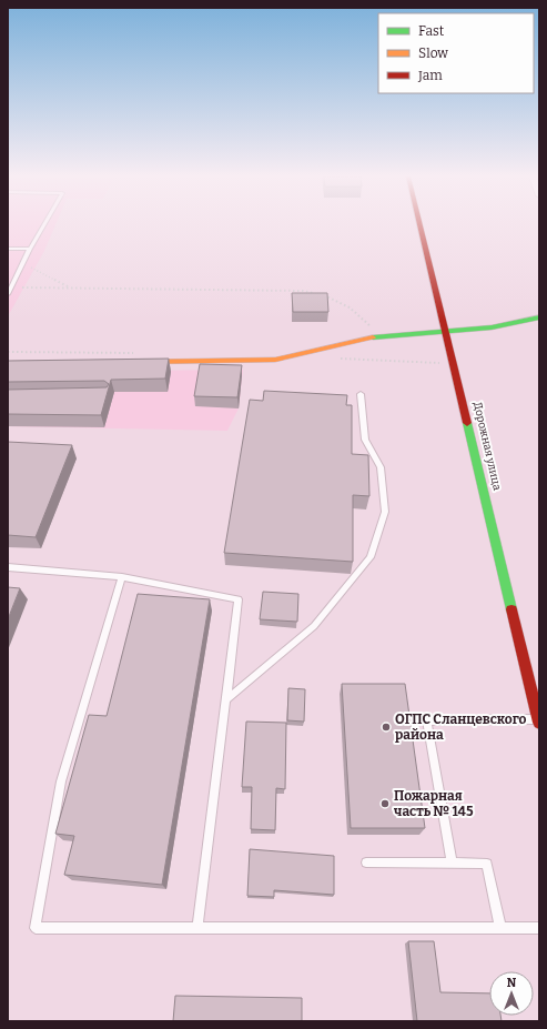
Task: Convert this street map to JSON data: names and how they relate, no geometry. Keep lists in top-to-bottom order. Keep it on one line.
{"streets":{"street":["Дорожная улица"]},"places":["ОГПС Сланцевского района","Пожарная часть № 145"],"legend":["Fast","Slow","Jam"],"north":"top"}
